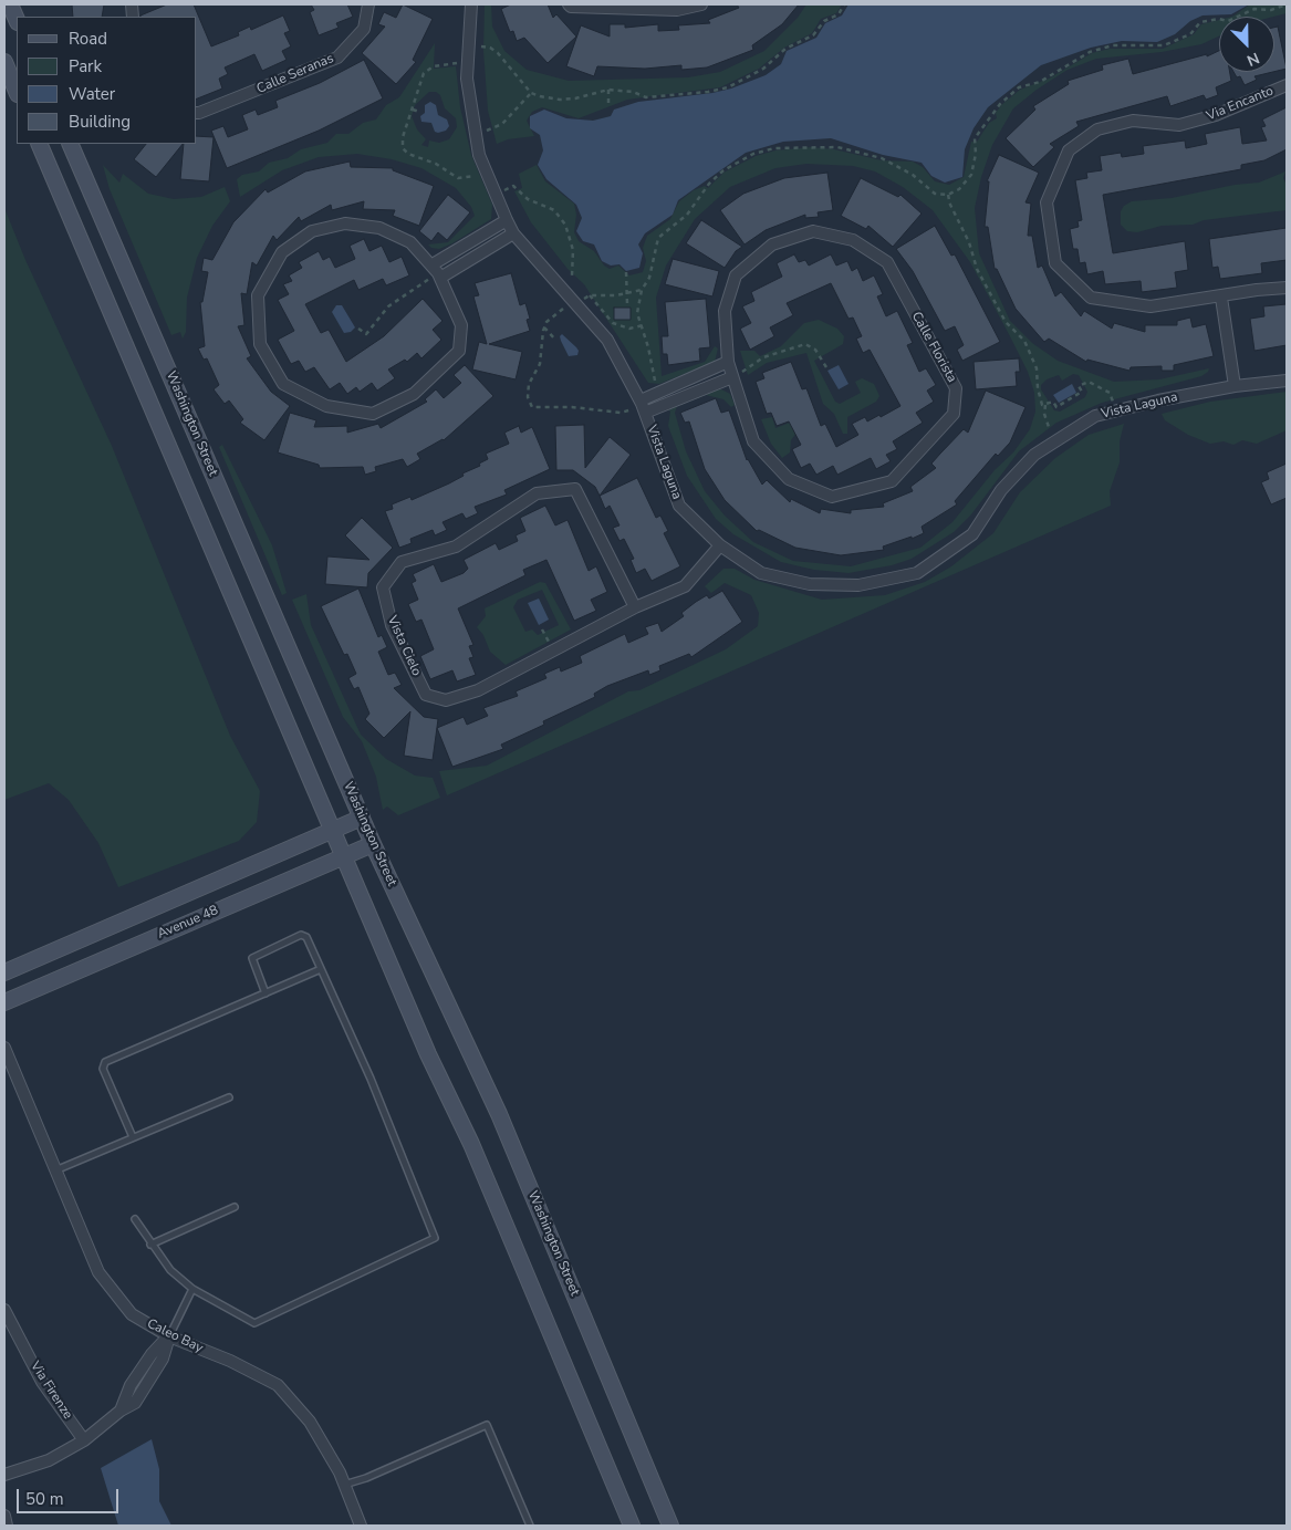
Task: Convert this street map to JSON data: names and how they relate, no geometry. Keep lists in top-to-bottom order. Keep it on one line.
{"streets":{"main road":["Washington Street","Avenue 48"],"street":["Calle Seranas","Via Encanto","Calle Florista","Vista Laguna","Vista Cielo","Caleo Bay","Via Firenze"]},"crossings":[["Vista Laguna","Vista Cielo"],["Washington Street","Avenue 48"]],"legend":["Road","Park","Water","Building"],"scale_bar":"50 m","north":"bottom right"}
